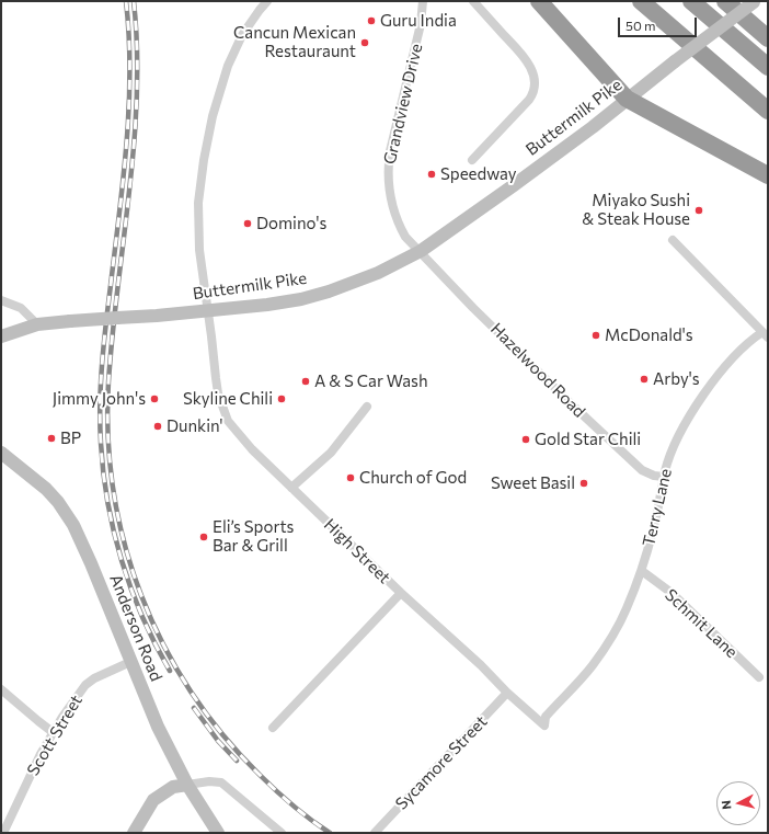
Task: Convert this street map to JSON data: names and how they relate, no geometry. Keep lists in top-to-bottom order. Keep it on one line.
{"streets":{"main road":["Buttermilk Pike","Anderson Road"],"street":["Grandview Drive","Hazelwood Road","Terry Lane","High Street","Schmit Lane","Scott Street","Sycamore Street"]},"crossings":[["Grandview Drive","Buttermilk Pike"],["Grandview Drive","Hazelwood Road"],["Buttermilk Pike","Hazelwood Road"],["Buttermilk Pike","High Street"],["Hazelwood Road","Terry Lane"],["Terry Lane","High Street"],["Terry Lane","Schmit Lane"],["High Street","Sycamore Street"],["Anderson Road","Scott Street"]],"places":["Guru India","Cancun Mexican Restauraunt","Speedway","Miyako Sushi & Steak House","Domino's","McDonald's","Arby's","A & S Car Wash","Jimmy John's","Skyline Chili","Dunkin'","BP","Gold Star Chili","Church of God","Sweet Basil","Eli’s Sports Bar & Grill"],"scale_bar":"50 m","north":"left"}
